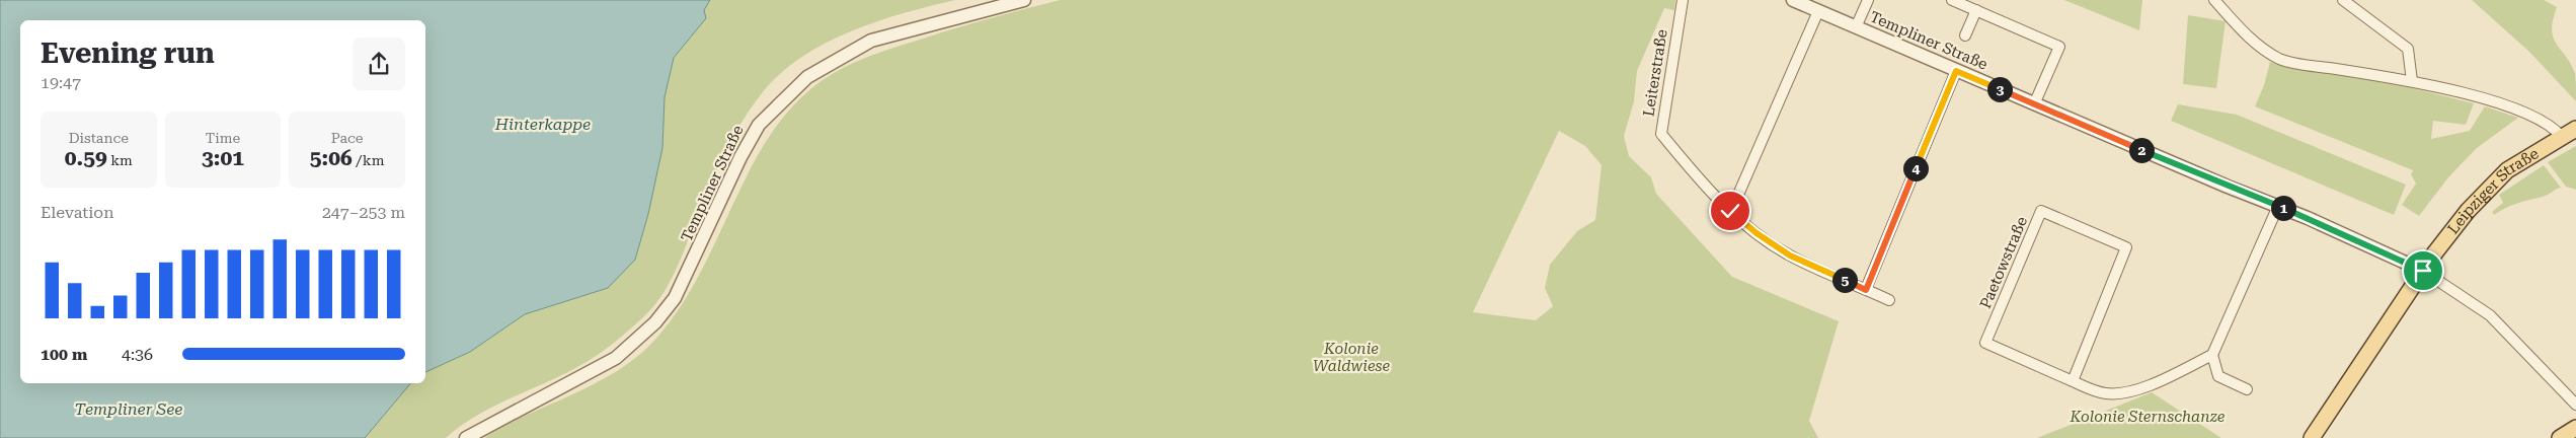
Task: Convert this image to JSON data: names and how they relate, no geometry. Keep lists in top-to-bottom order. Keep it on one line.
{"streets":{"main road":["Leipziger Straße"],"street":["Templiner Straße","Leiterstraße","Paetowstraße"]},"crossings":[["Templiner Straße","Leipziger Straße"]],"water":["Hinterkappe","Templiner See"],"parks":["Kolonie Waldwiese","Kolonie Sternschanze"],"page":{"heading":["Evening run","19:47"],"pins":["3","2","4","1","5"],"stats":[["Distance","0.59 km"],["Time","3:01"],["Pace","5:06 /km"]],"chart":["Elevation","247–253 m"],"list":[{"name":"100 m","note":"4:36"}]}}
